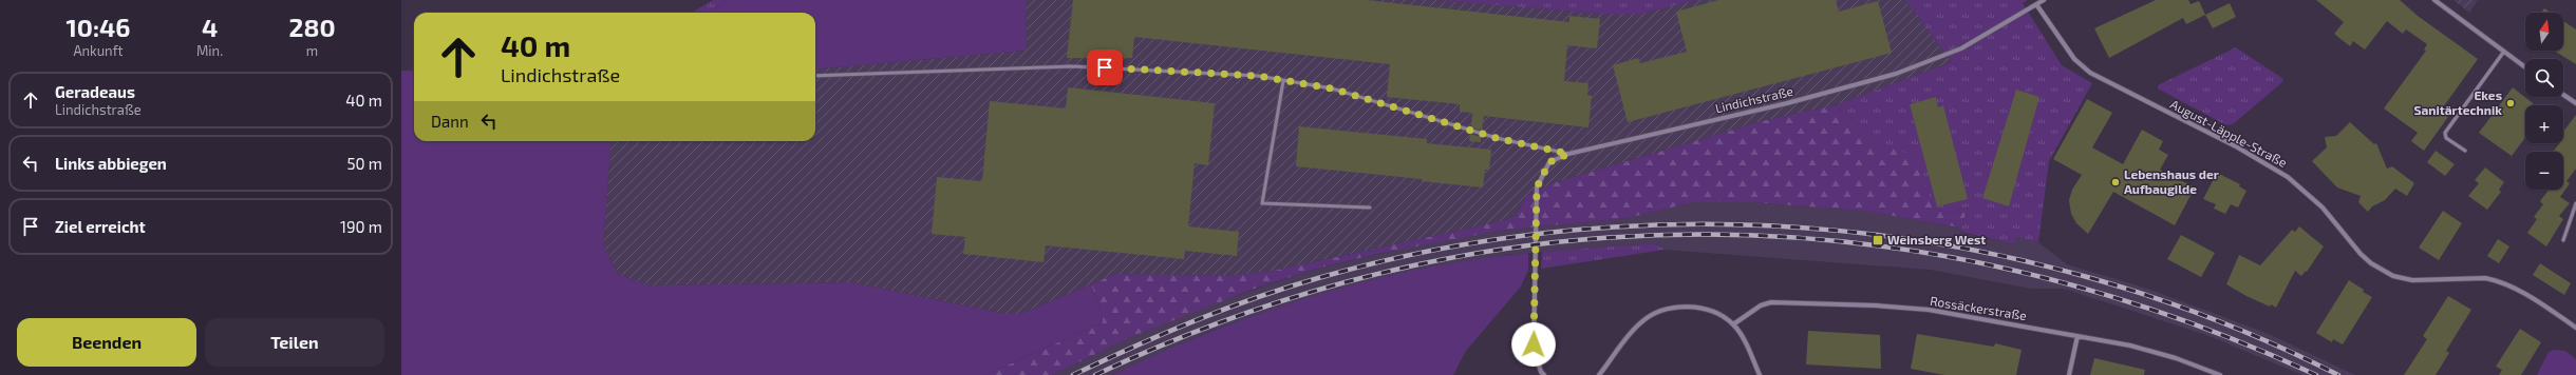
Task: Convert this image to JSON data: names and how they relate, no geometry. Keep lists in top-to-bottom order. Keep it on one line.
{"streets":{"street":["Lindichstraße","August-Läpple-Straße","Rossäckerstraße"]},"crossings":[["Lindichstraße","August-Läpple-Straße"]],"places":{"other":["Ekes Sanitärtechnik","Lebenshaus der Aufbaugilde"],"transit":["Weinsberg West"]},"north":"top","page":{"eta":["10:46","Ankunft","4","Min.","280","m"],"map_buttons":["+","−"],"turn":["40 m","Lindichstraße"],"list":[{"name":"Geradeaus","note":"Lindichstraße","value":"40 m"},{"name":"Links abbiegen","value":"50 m"},{"name":"Ziel erreicht","value":"190 m"}],"then":"Dann","buttons":["Beenden","Teilen"]}}
